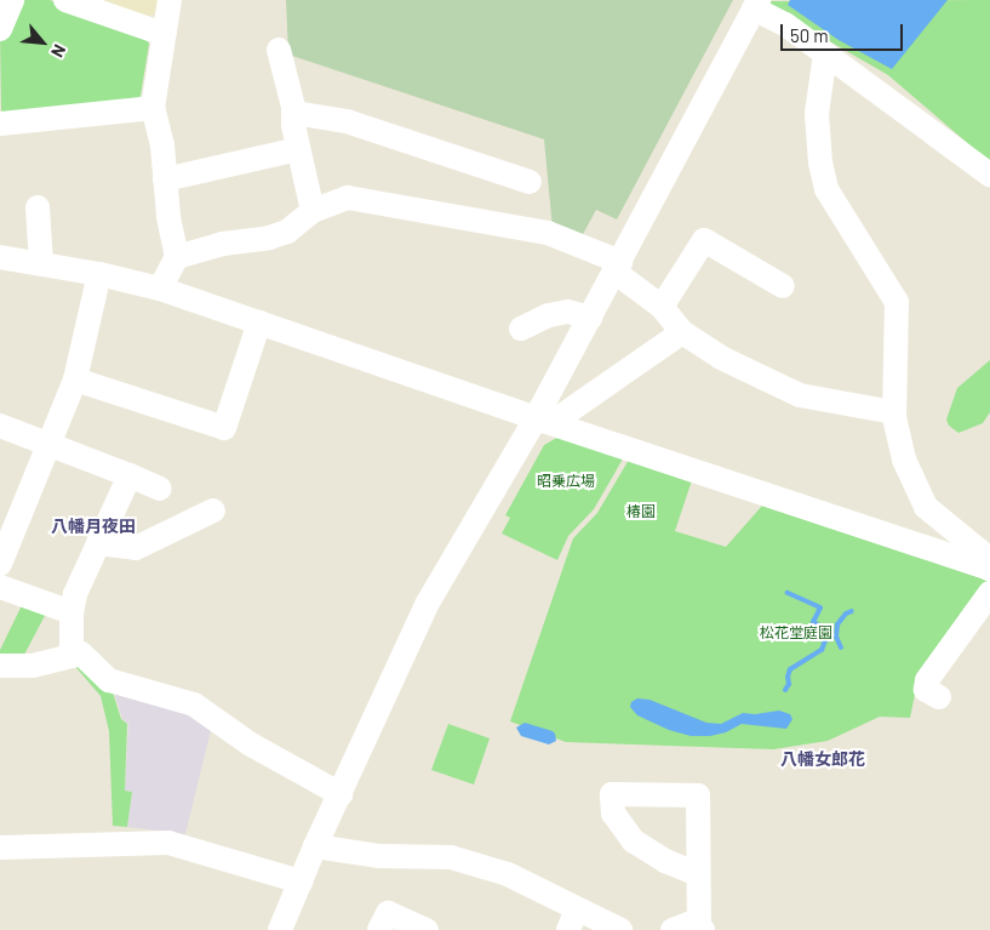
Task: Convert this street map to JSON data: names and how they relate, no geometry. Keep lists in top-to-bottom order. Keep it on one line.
{"districts":["八幡月夜田","八幡女郎花"],"parks":["昭乗広場","椿園","松花堂庭園"],"scale_bar":"50 m","north":"bottom right"}
